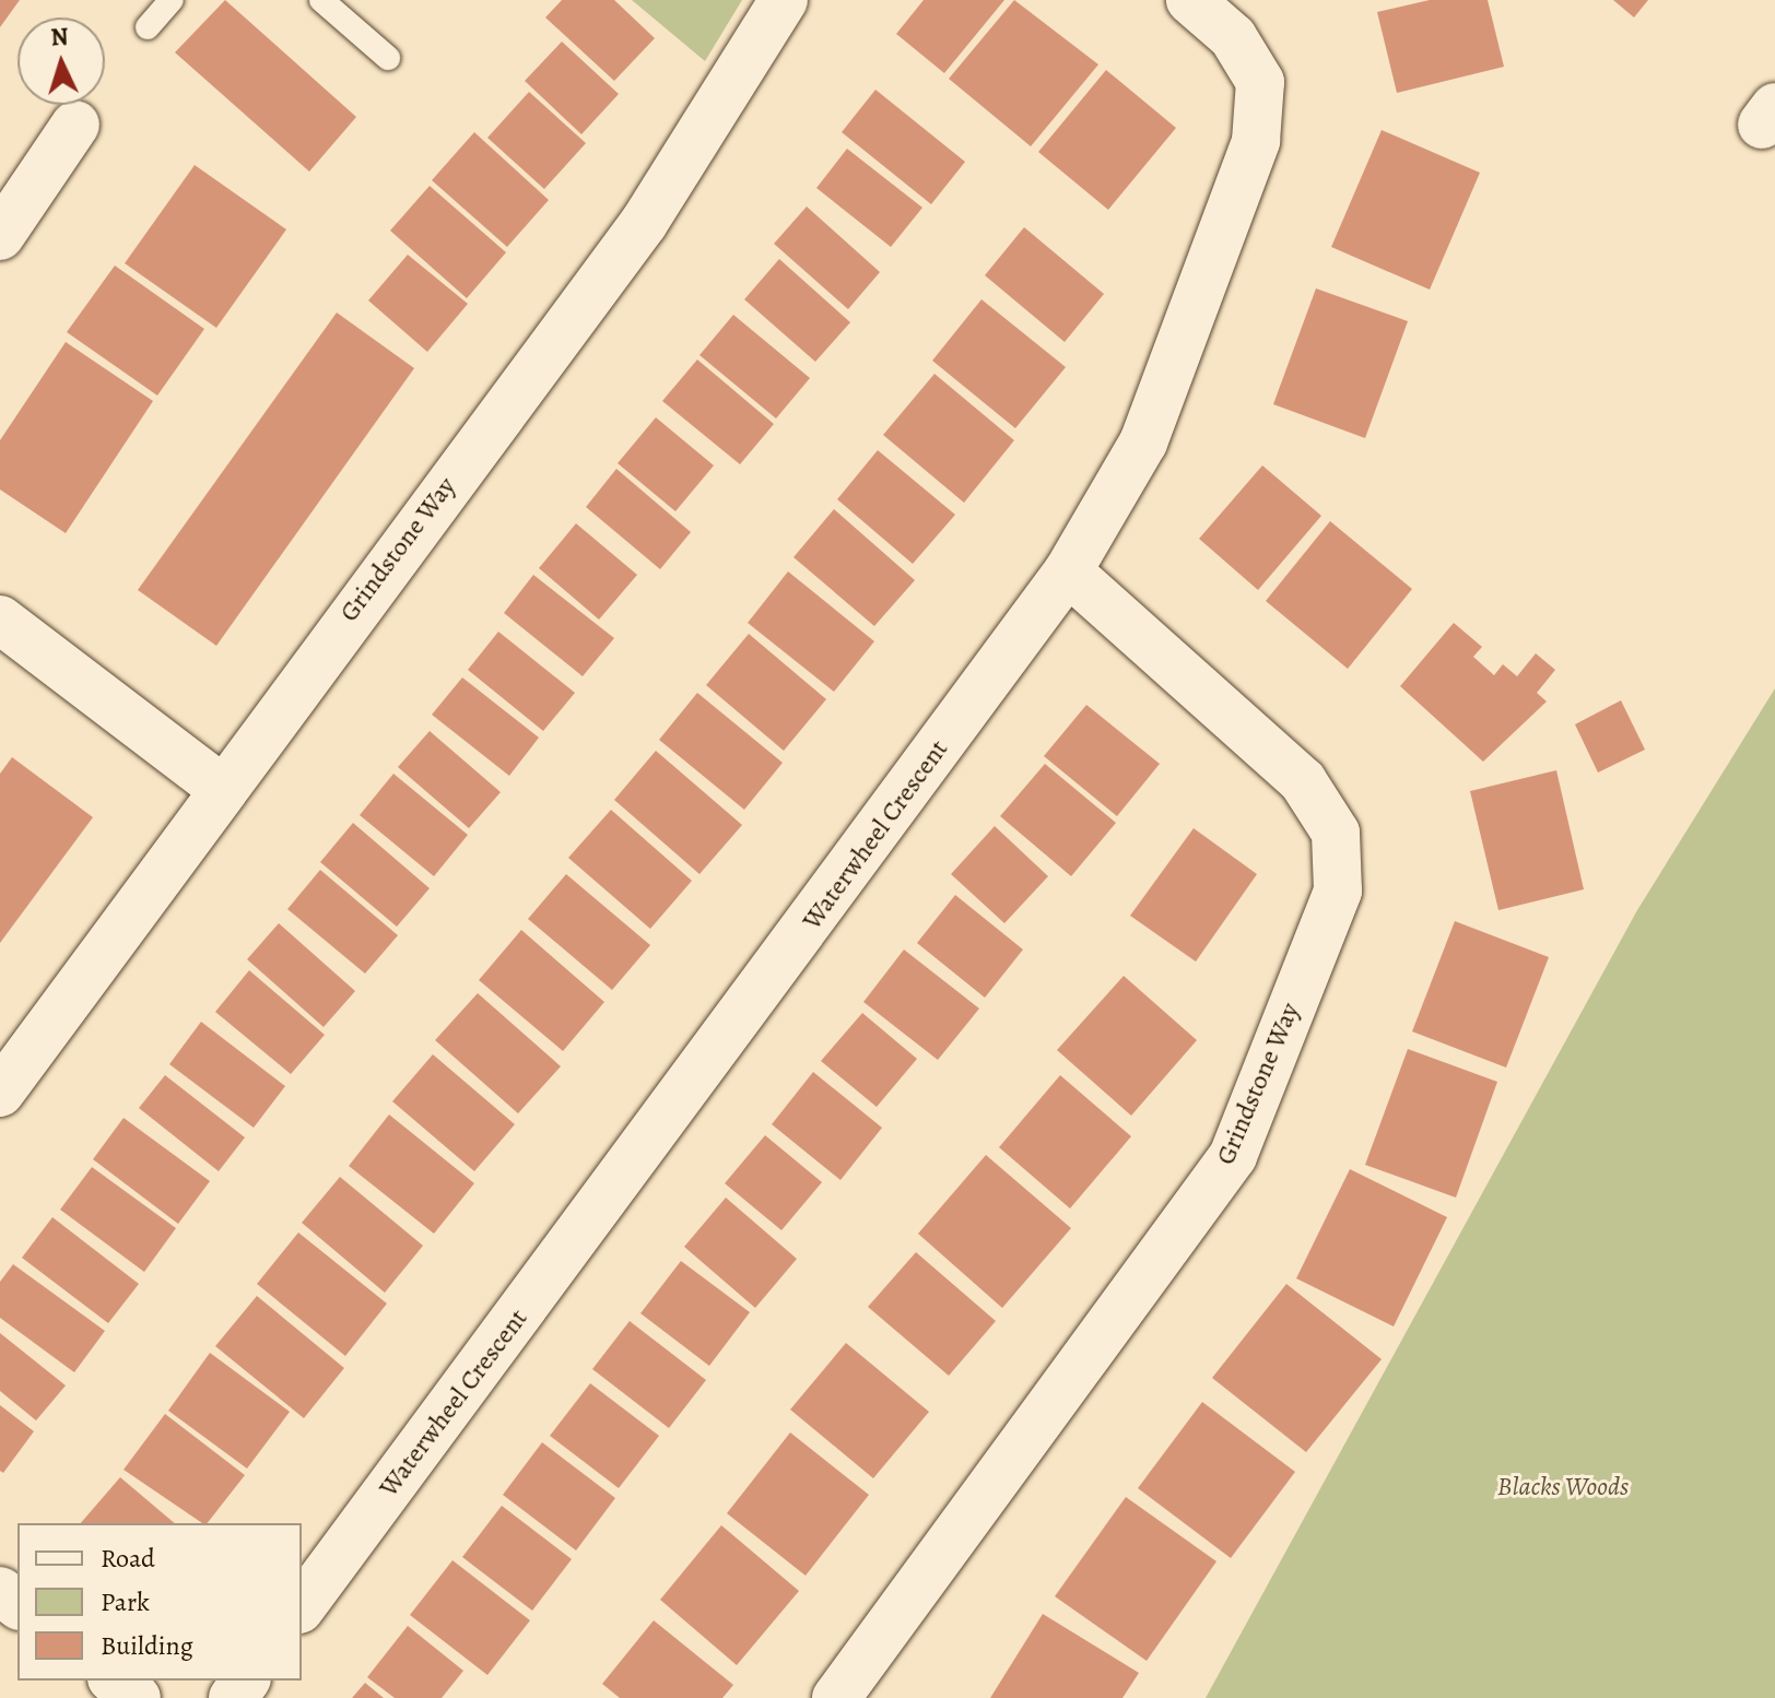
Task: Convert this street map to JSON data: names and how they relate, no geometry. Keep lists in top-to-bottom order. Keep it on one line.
{"streets":{"street":["Grindstone Way","Waterwheel Crescent"]},"crossings":[["Grindstone Way","Waterwheel Crescent"]],"parks":["Blacks Woods"],"legend":["Road","Park","Building"],"north":"top"}
